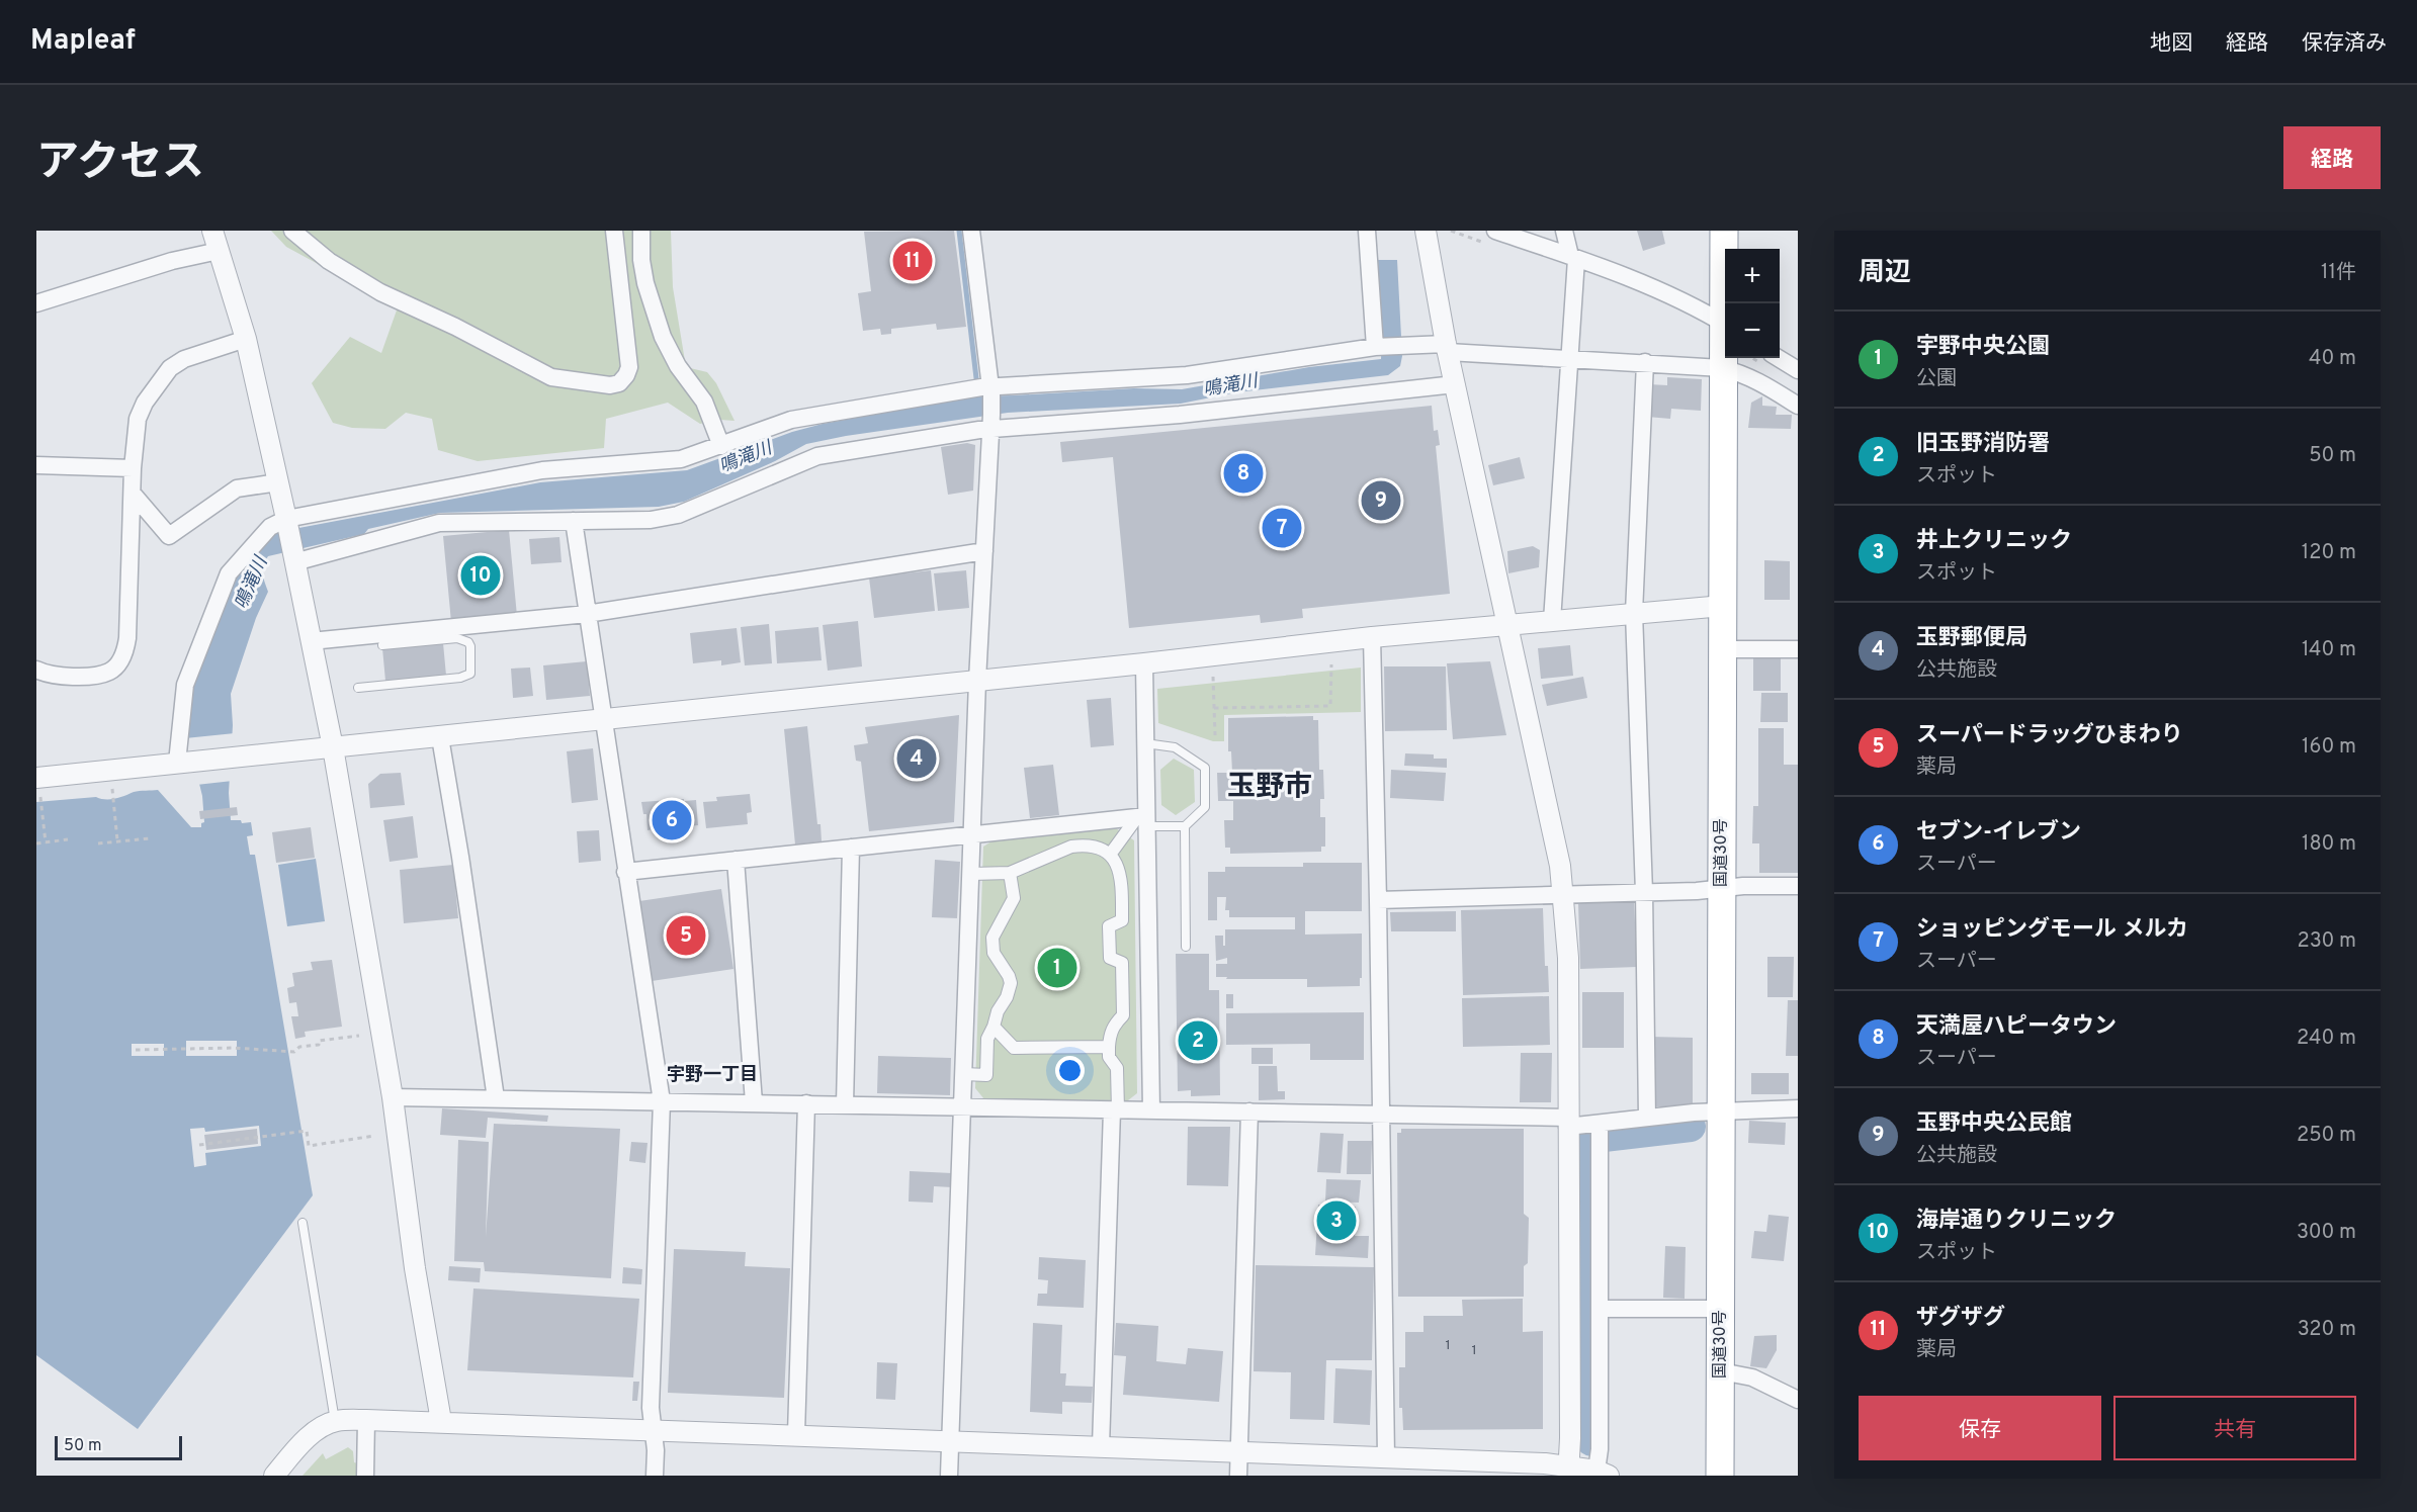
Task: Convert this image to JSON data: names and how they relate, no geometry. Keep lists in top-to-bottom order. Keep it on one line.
{"streets":{"highway":["国道30号"]},"districts":["玉野市","宇野一丁目"],"water":["鳴滝川"],"house_numbers":["1","1"],"scale_bar":"50 m","page":{"header":"Mapleaf","nav":["地図","経路","保存済み"],"title":"アクセス","buttons":["経路",["保存","共有"]],"heading":["周辺","11件"],"pins":["11","8","9","7","10","4","6","5","1","2","3"],"map_buttons":["+","−"],"list":[{"mark":"1","name":"宇野中央公園","note":"公園","value":"40 m"},{"mark":"2","name":"旧玉野消防署","note":"スポット","value":"50 m"},{"mark":"3","name":"井上クリニック","note":"スポット","value":"120 m"},{"mark":"4","name":"玉野郵便局","note":"公共施設","value":"140 m"},{"mark":"5","name":"スーパードラッグひまわり","note":"薬局","value":"160 m"},{"mark":"6","name":"セブン-イレブン","note":"スーパー","value":"180 m"},{"mark":"7","name":"ショッピングモール メルカ","note":"スーパー","value":"230 m"},{"mark":"8","name":"天満屋ハピータウン","note":"スーパー","value":"240 m"},{"mark":"9","name":"玉野中央公民館","note":"公共施設","value":"250 m"},{"mark":"10","name":"海岸通りクリニック","note":"スポット","value":"300 m"},{"mark":"11","name":"ザグザグ","note":"薬局","value":"320 m"}],"scale":"50 m"}}
